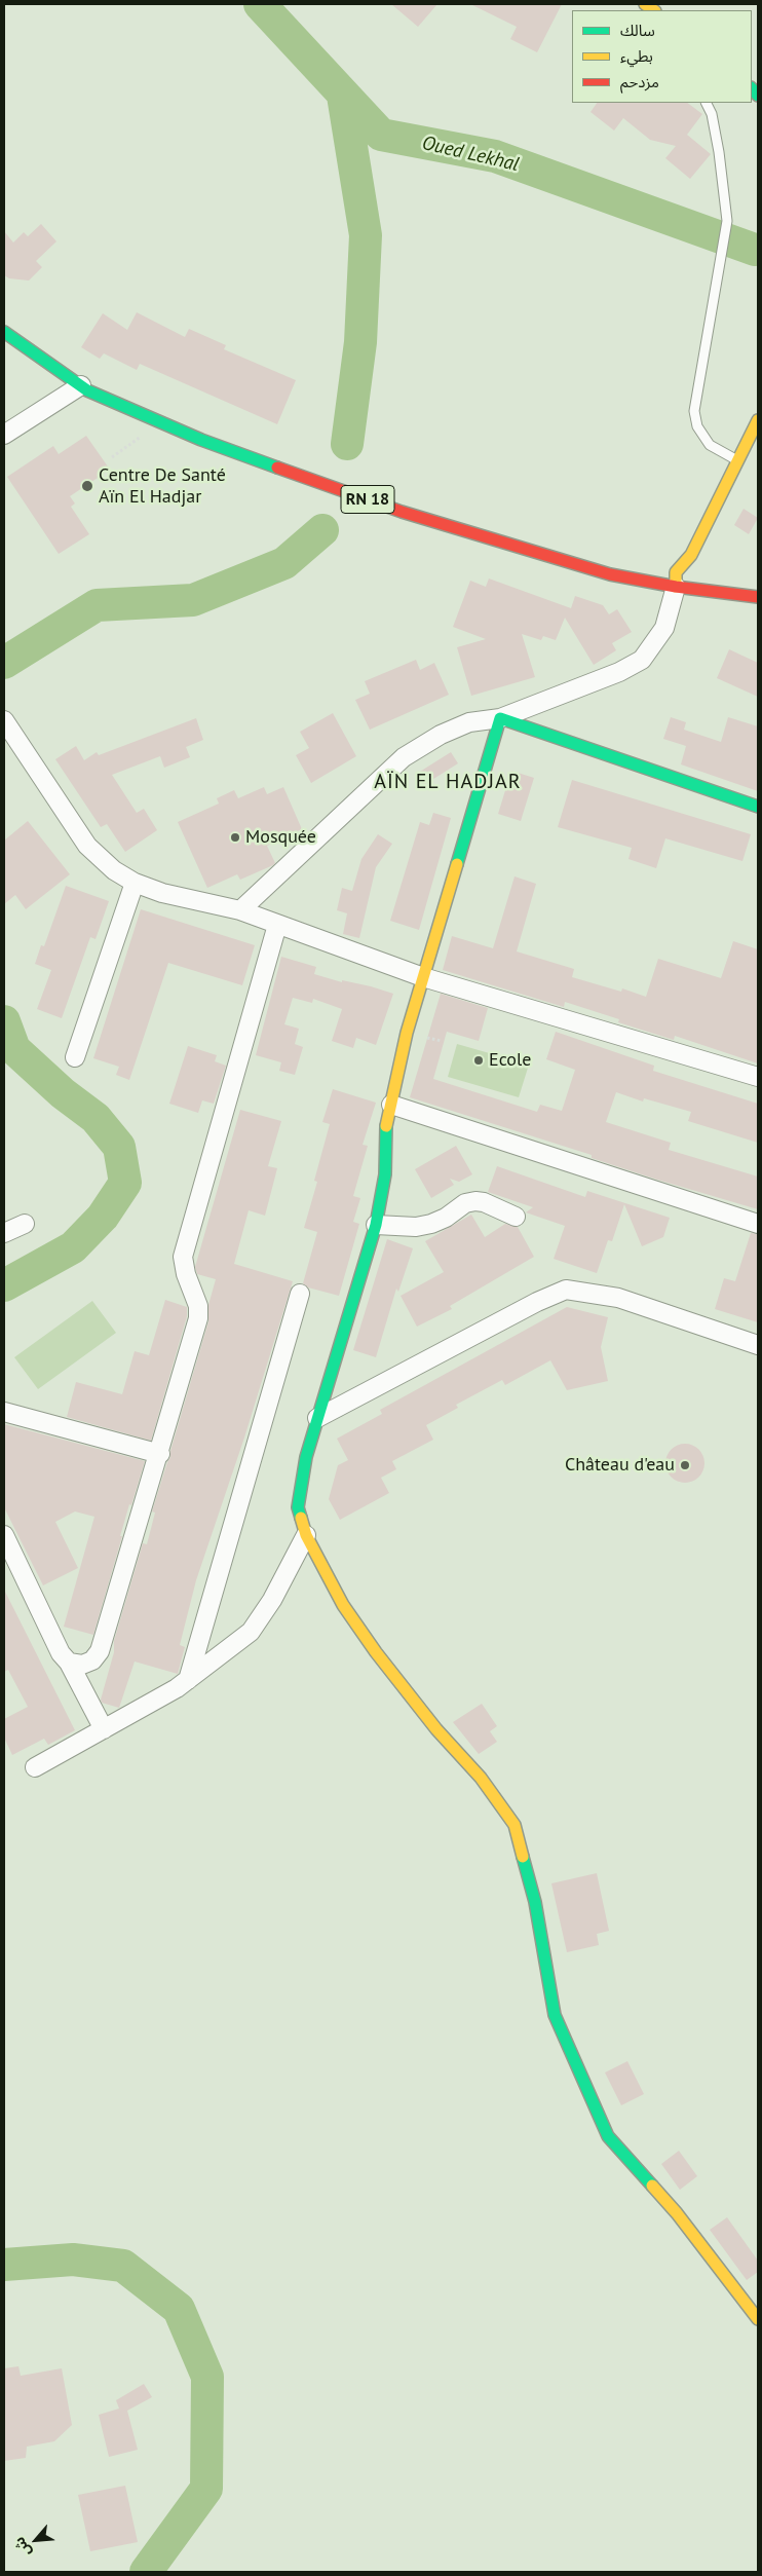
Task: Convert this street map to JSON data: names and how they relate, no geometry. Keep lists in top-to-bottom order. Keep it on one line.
{"streets":{"street":["RN 18"]},"districts":["AÏN EL HADJAR"],"water":["Oued Lekhal"],"places":["Centre De Santé Aïn El Hadjar","Mosquée","Ecole","Château d'eau"],"legend":["سالك","بطيء","مزدحم"],"north":"bottom left"}
